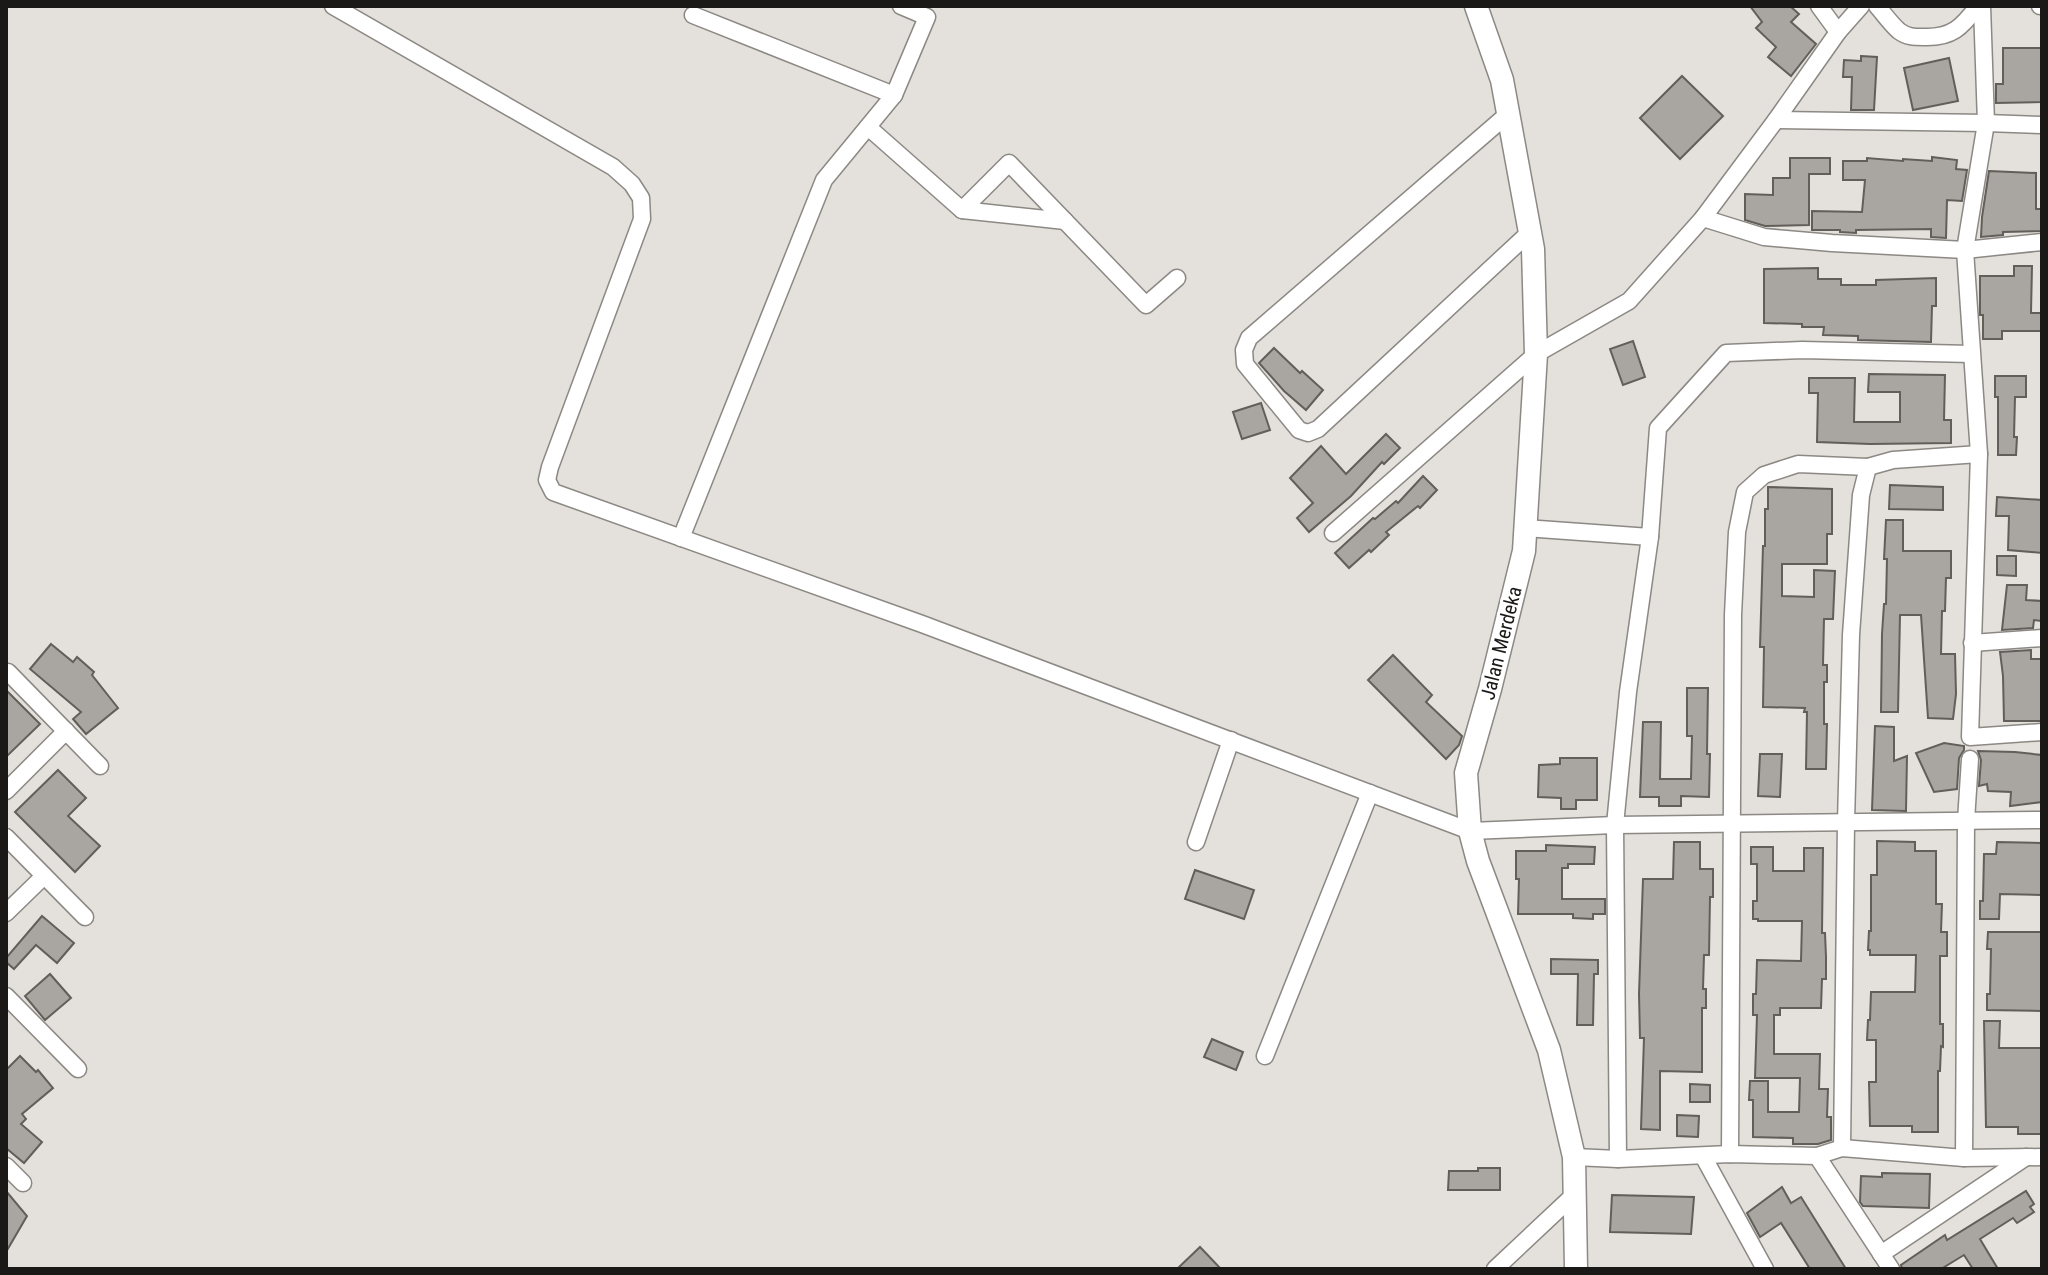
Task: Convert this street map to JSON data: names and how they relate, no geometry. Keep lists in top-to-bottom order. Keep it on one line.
{"streets":{"street":["Jalan Merdeka"]}}
